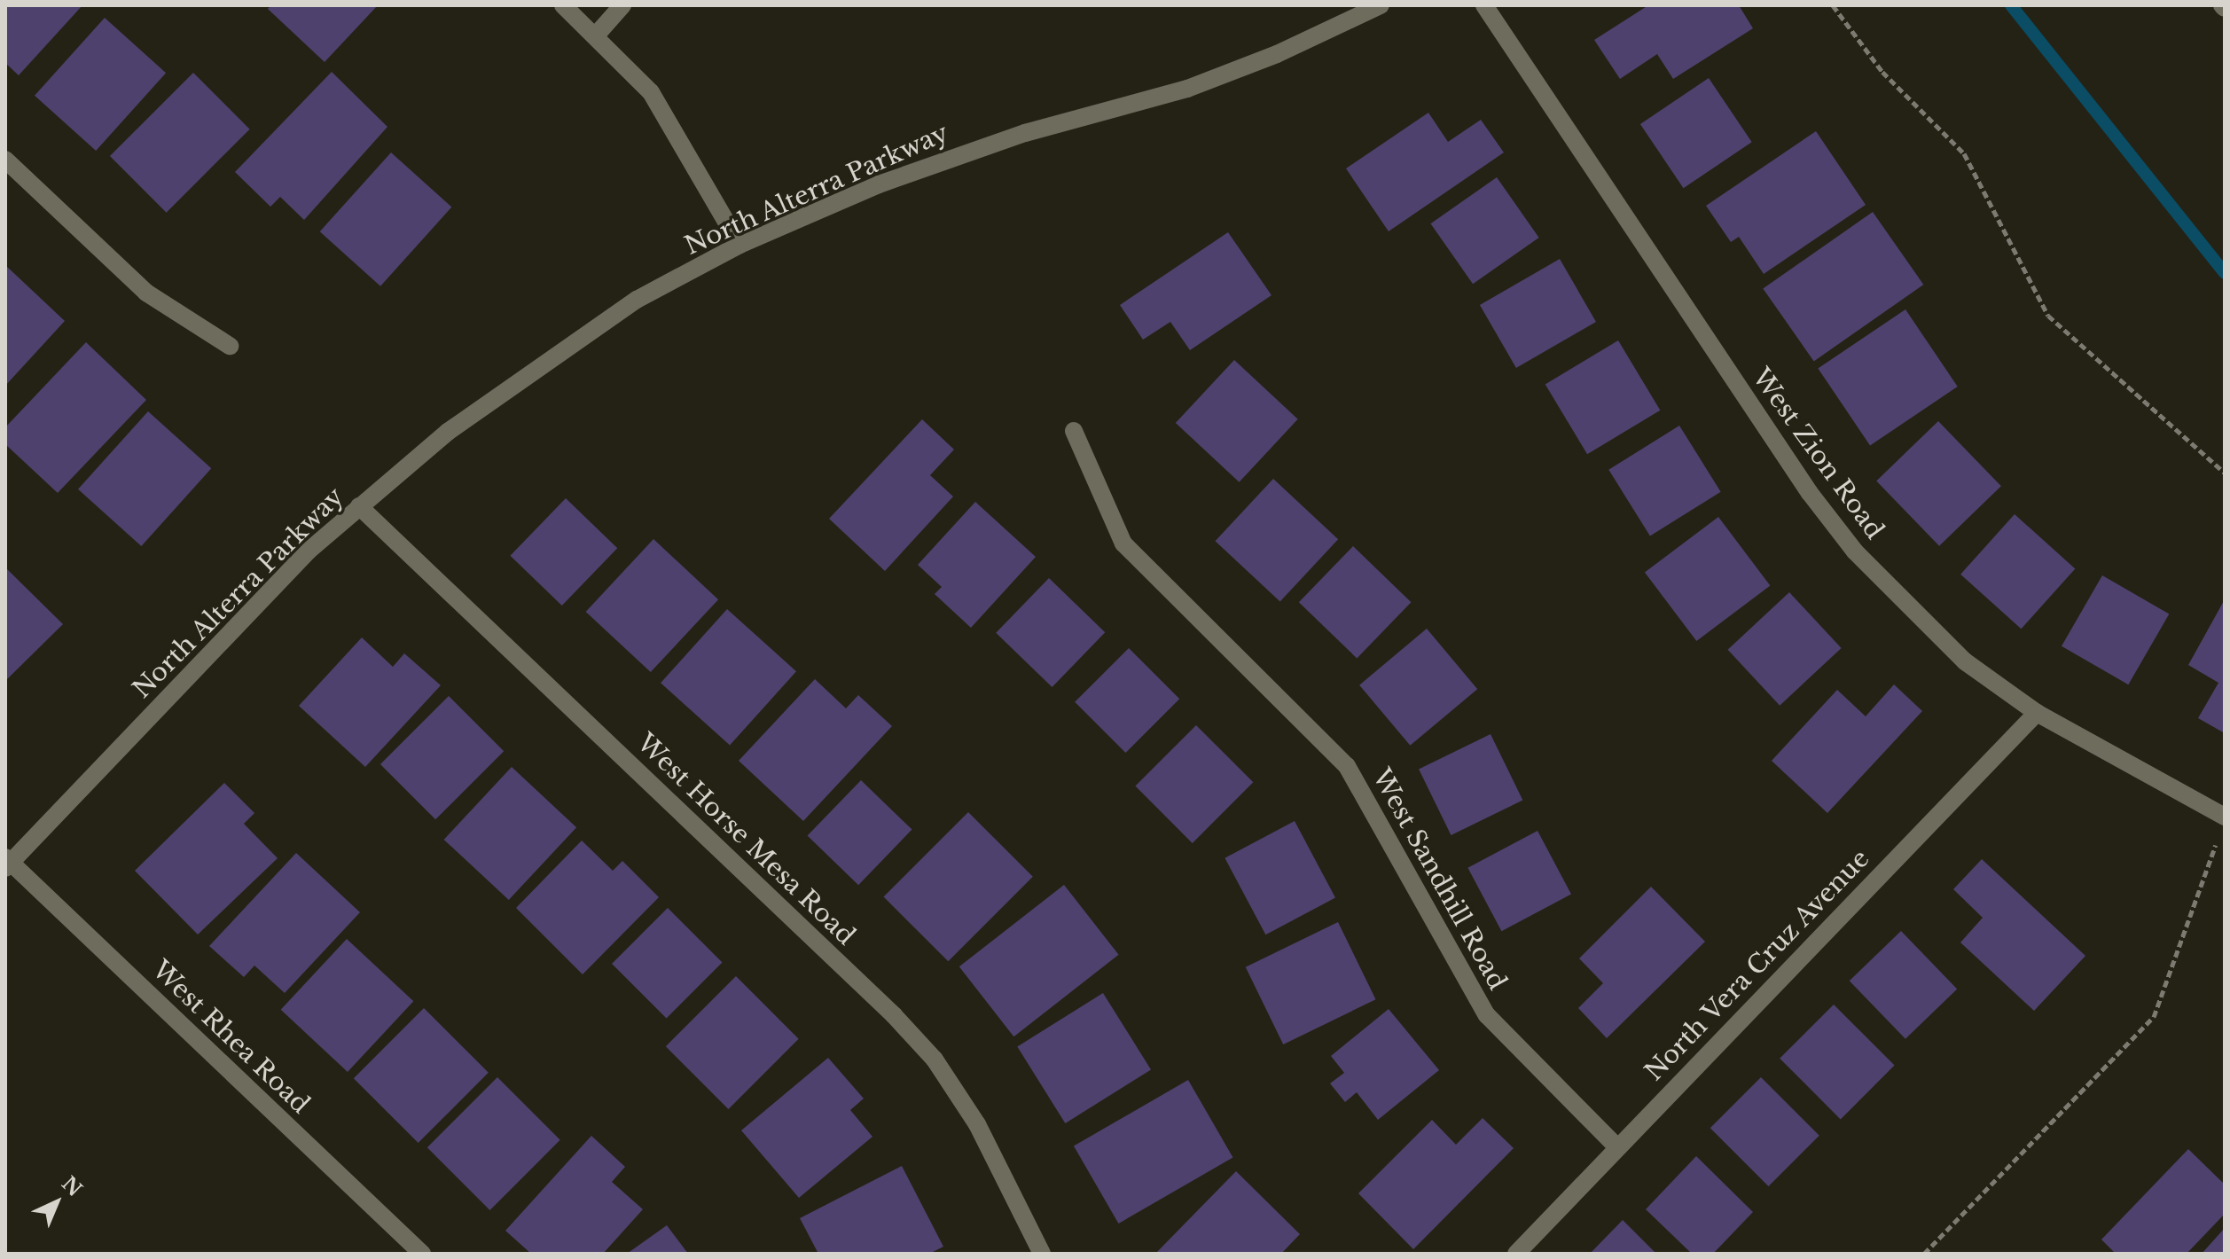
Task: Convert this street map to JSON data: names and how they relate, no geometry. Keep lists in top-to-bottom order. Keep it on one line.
{"streets":{"street":["North Alterra Parkway","West Zion Road","West Horse Mesa Road","West Sandhill Road","North Vera Cruz Avenue","West Rhea Road"]},"crossings":[["North Alterra Parkway","West Horse Mesa Road"],["North Alterra Parkway","West Rhea Road"],["West Zion Road","North Vera Cruz Avenue"],["West Sandhill Road","North Vera Cruz Avenue"]],"north":"top right"}
